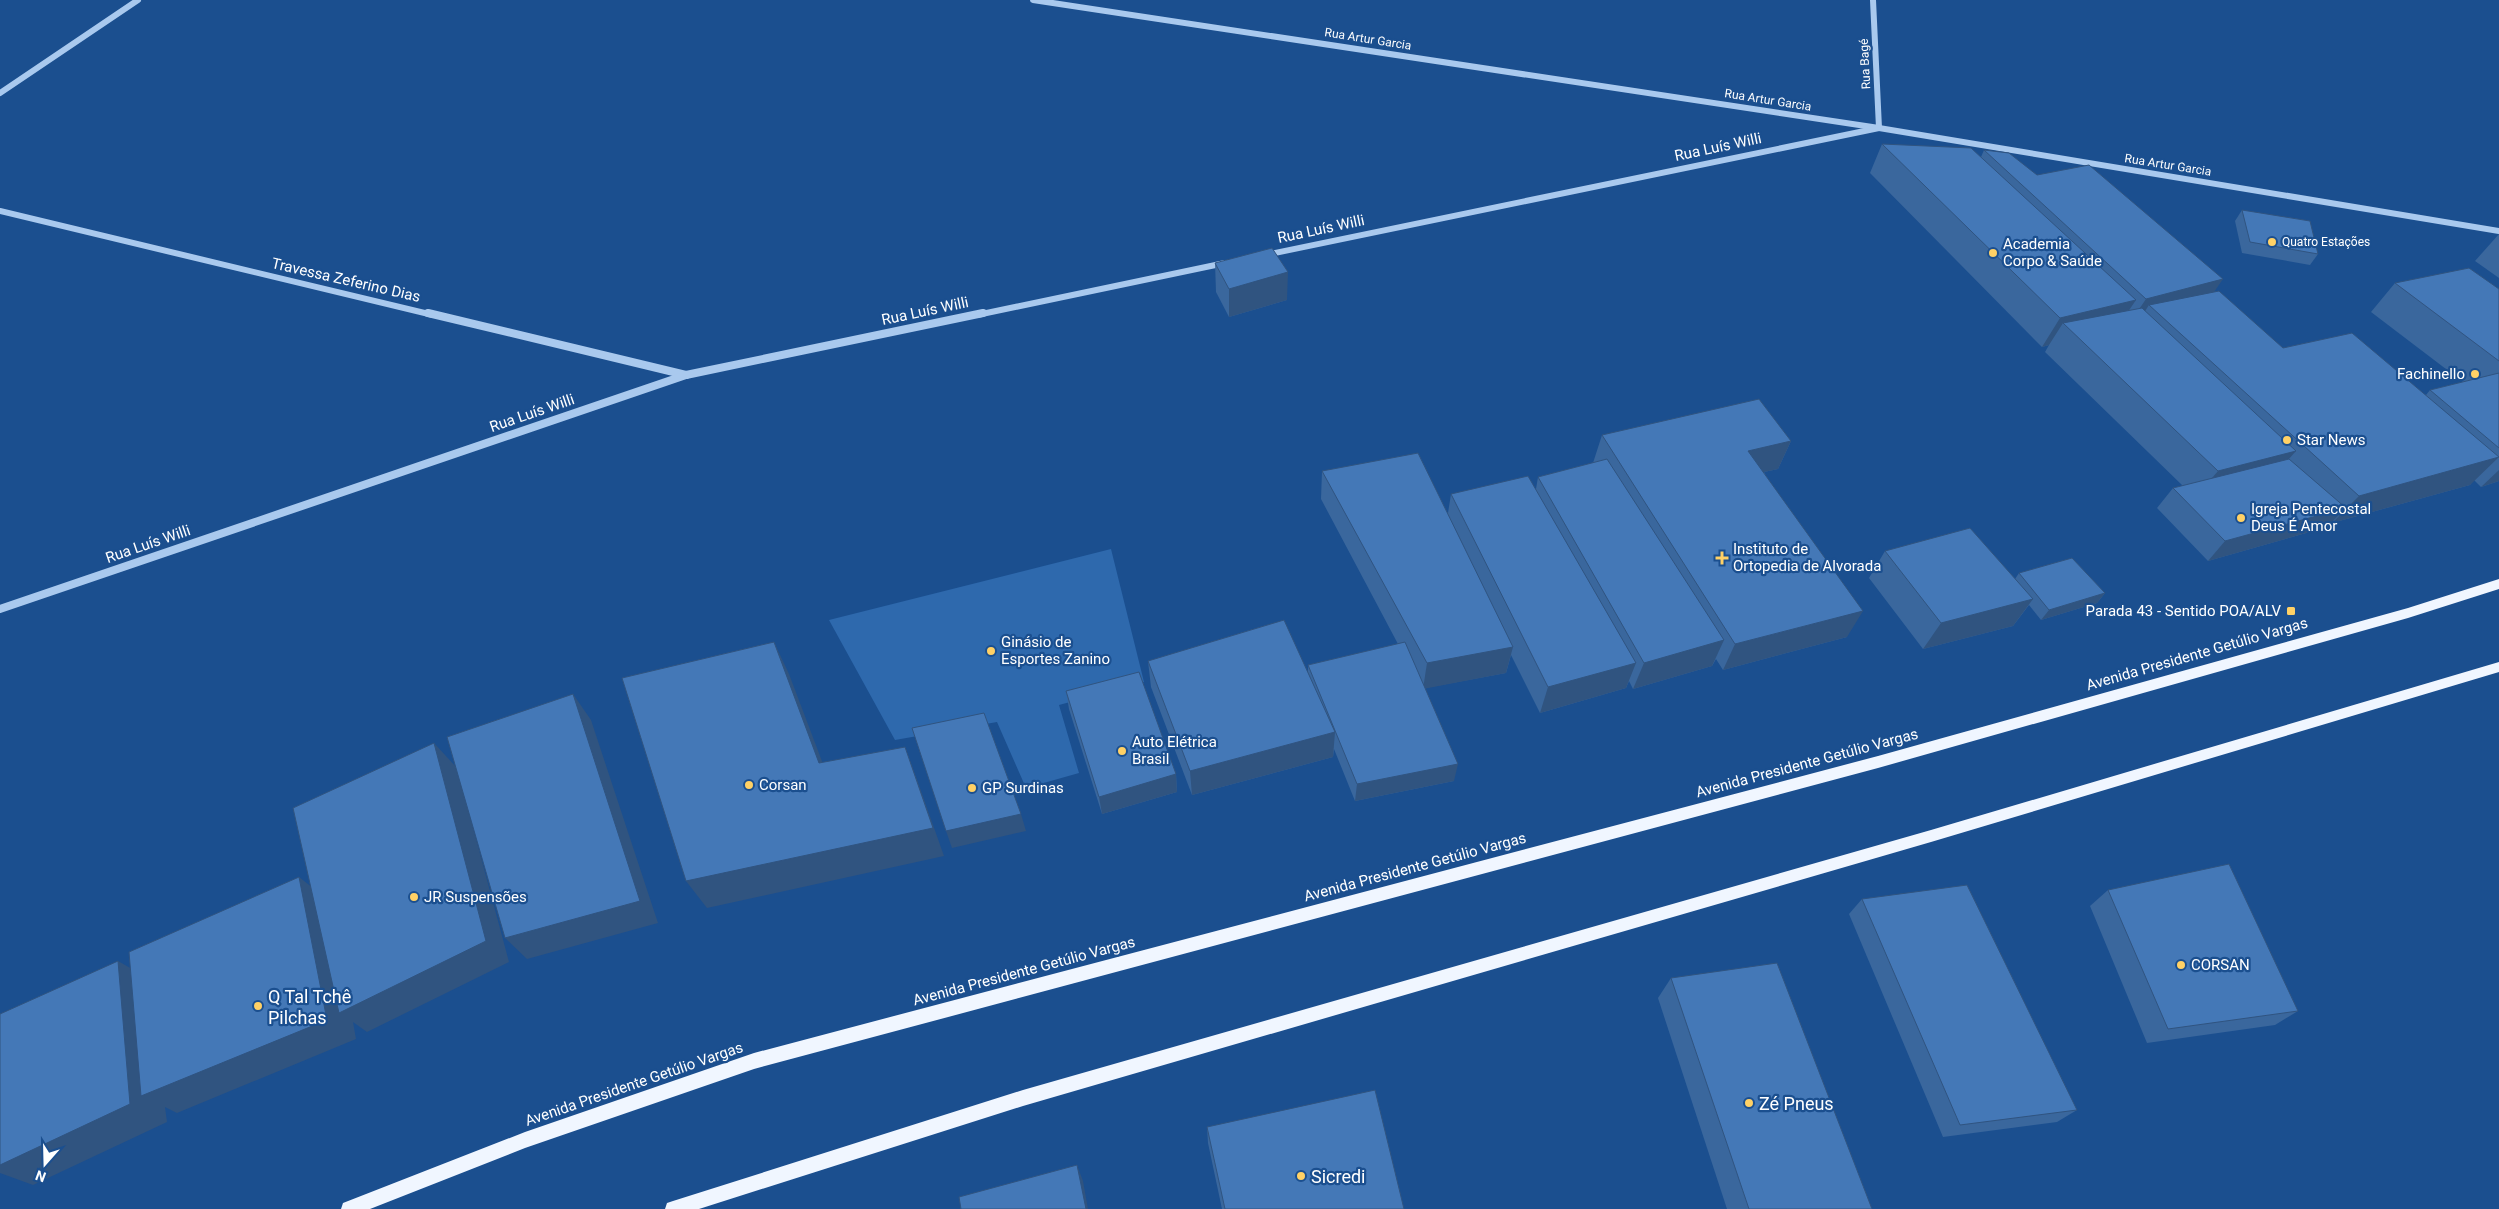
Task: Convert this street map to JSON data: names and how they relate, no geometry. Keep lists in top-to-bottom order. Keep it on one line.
{"streets":{"main road":["Avenida Presidente Getúlio Vargas"],"street":["Rua Artur Garcia","Rua Bagé","Rua Luís Willi","Travessa Zeferino Dias"]},"crossings":[["Rua Artur Garcia","Rua Bagé"],["Rua Artur Garcia","Rua Luís Willi"],["Rua Bagé","Rua Luís Willi"],["Rua Luís Willi","Travessa Zeferino Dias"]],"places":{"other":["Quatro Estações","Academia Corpo & Saúde","Fachinello","Star News","Igreja Pentecostal Deus É Amor","Ginásio de Esportes Zanino","Auto Elétrica Brasil","Corsan","GP Surdinas","JR Suspensões","CORSAN","Q Tal Tchê Pilchas","Zé Pneus","Sicredi"],"health":["Instituto de Ortopedia de Alvorada"],"transit":["Parada 43 - Sentido POA/ALV"]},"north":"bottom"}
